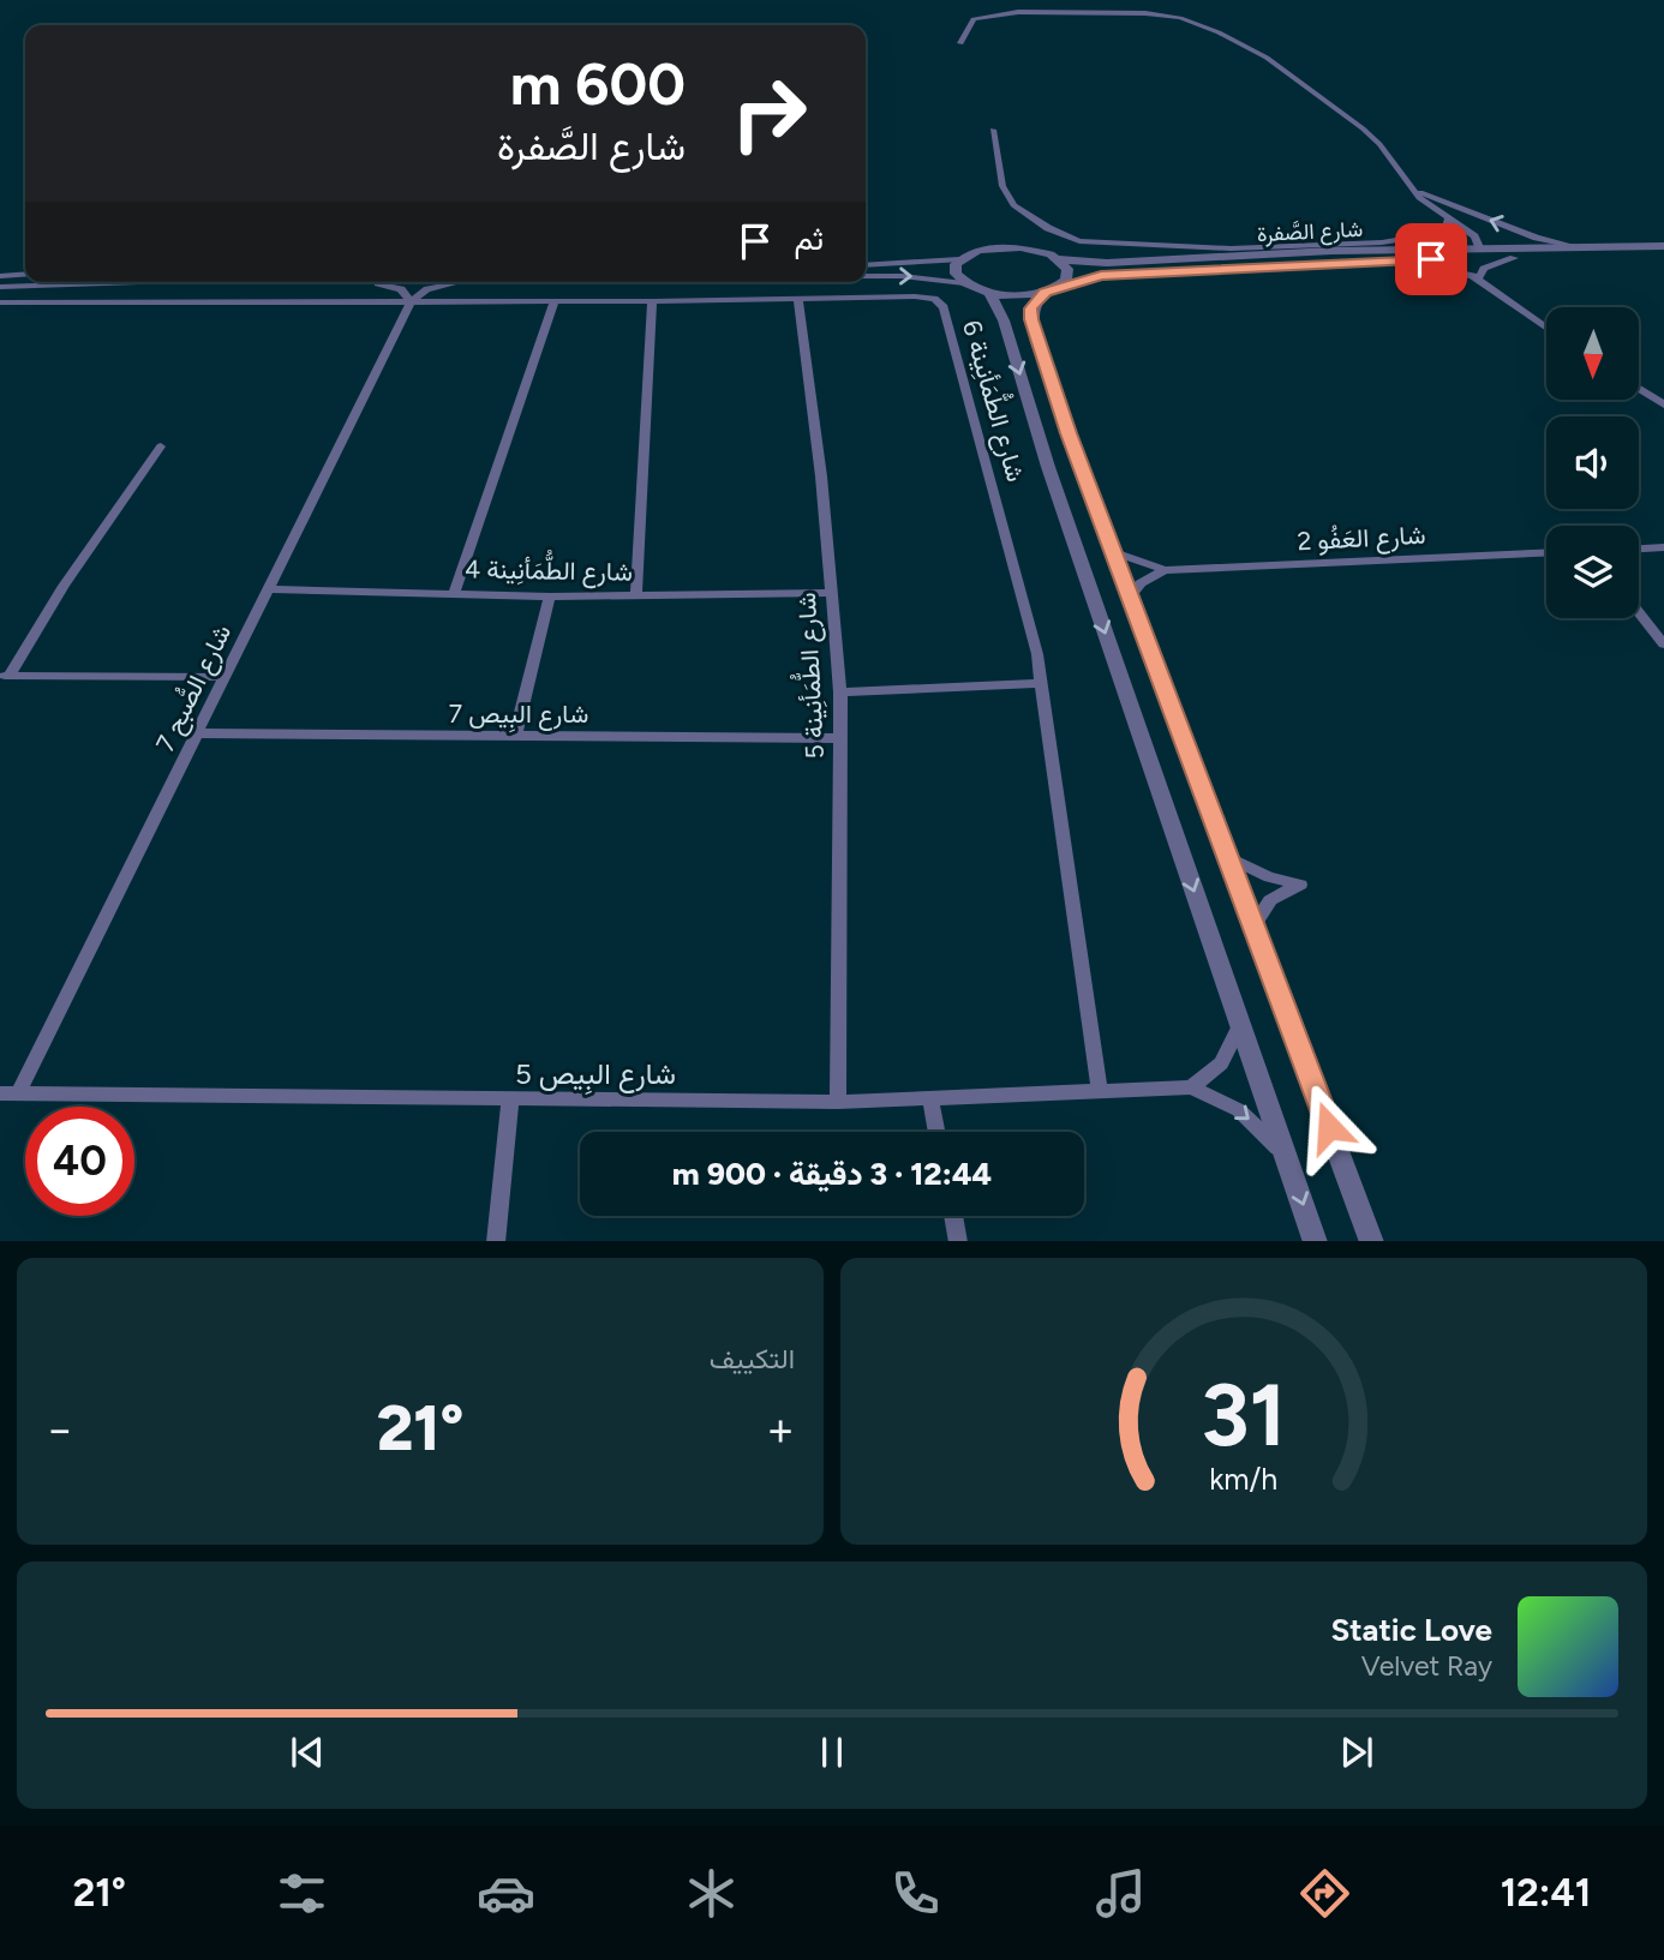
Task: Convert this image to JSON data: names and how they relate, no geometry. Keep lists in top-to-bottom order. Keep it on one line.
{"streets":{"street":["شارع الصَّفرة","شارع الطُّمَأنِينة 6","شارع العَفُو 2","شارع الطُّمَأنِينة 4","شارع الطُّمَأنِينة 5","شارع الصُّبح 7","شارع البِيص 7","شارع البِيص 5"]},"crossings":[["شارع الطُّمَأنِينة 6","شارع الطُّمَأنِينة 5"],["شارع الطُّمَأنِينة 6","شارع الصُّبح 7"],["شارع الطُّمَأنِينة 6","شارع البِيص 5"],["شارع الطُّمَأنِينة 4","شارع الطُّمَأنِينة 5"],["شارع الطُّمَأنِينة 4","شارع الصُّبح 7"],["شارع الطُّمَأنِينة 5","شارع البِيص 7"],["شارع الطُّمَأنِينة 5","شارع البِيص 5"],["شارع الصُّبح 7","شارع البِيص 7"],["شارع الصُّبح 7","شارع البِيص 5"]],"north":"bottom","page":{"turn":["600 m","شارع الصَّفرة"],"then":"ثم","limit":"40","trip":"12:44 · 3 دقيقة · 900 m","tile":"التكييف","heat":["−","21°","+"],"song":["Static Love","Velvet Ray"],"tabs":["12:41","21°"],"gauge":["31","km/h"]}}
